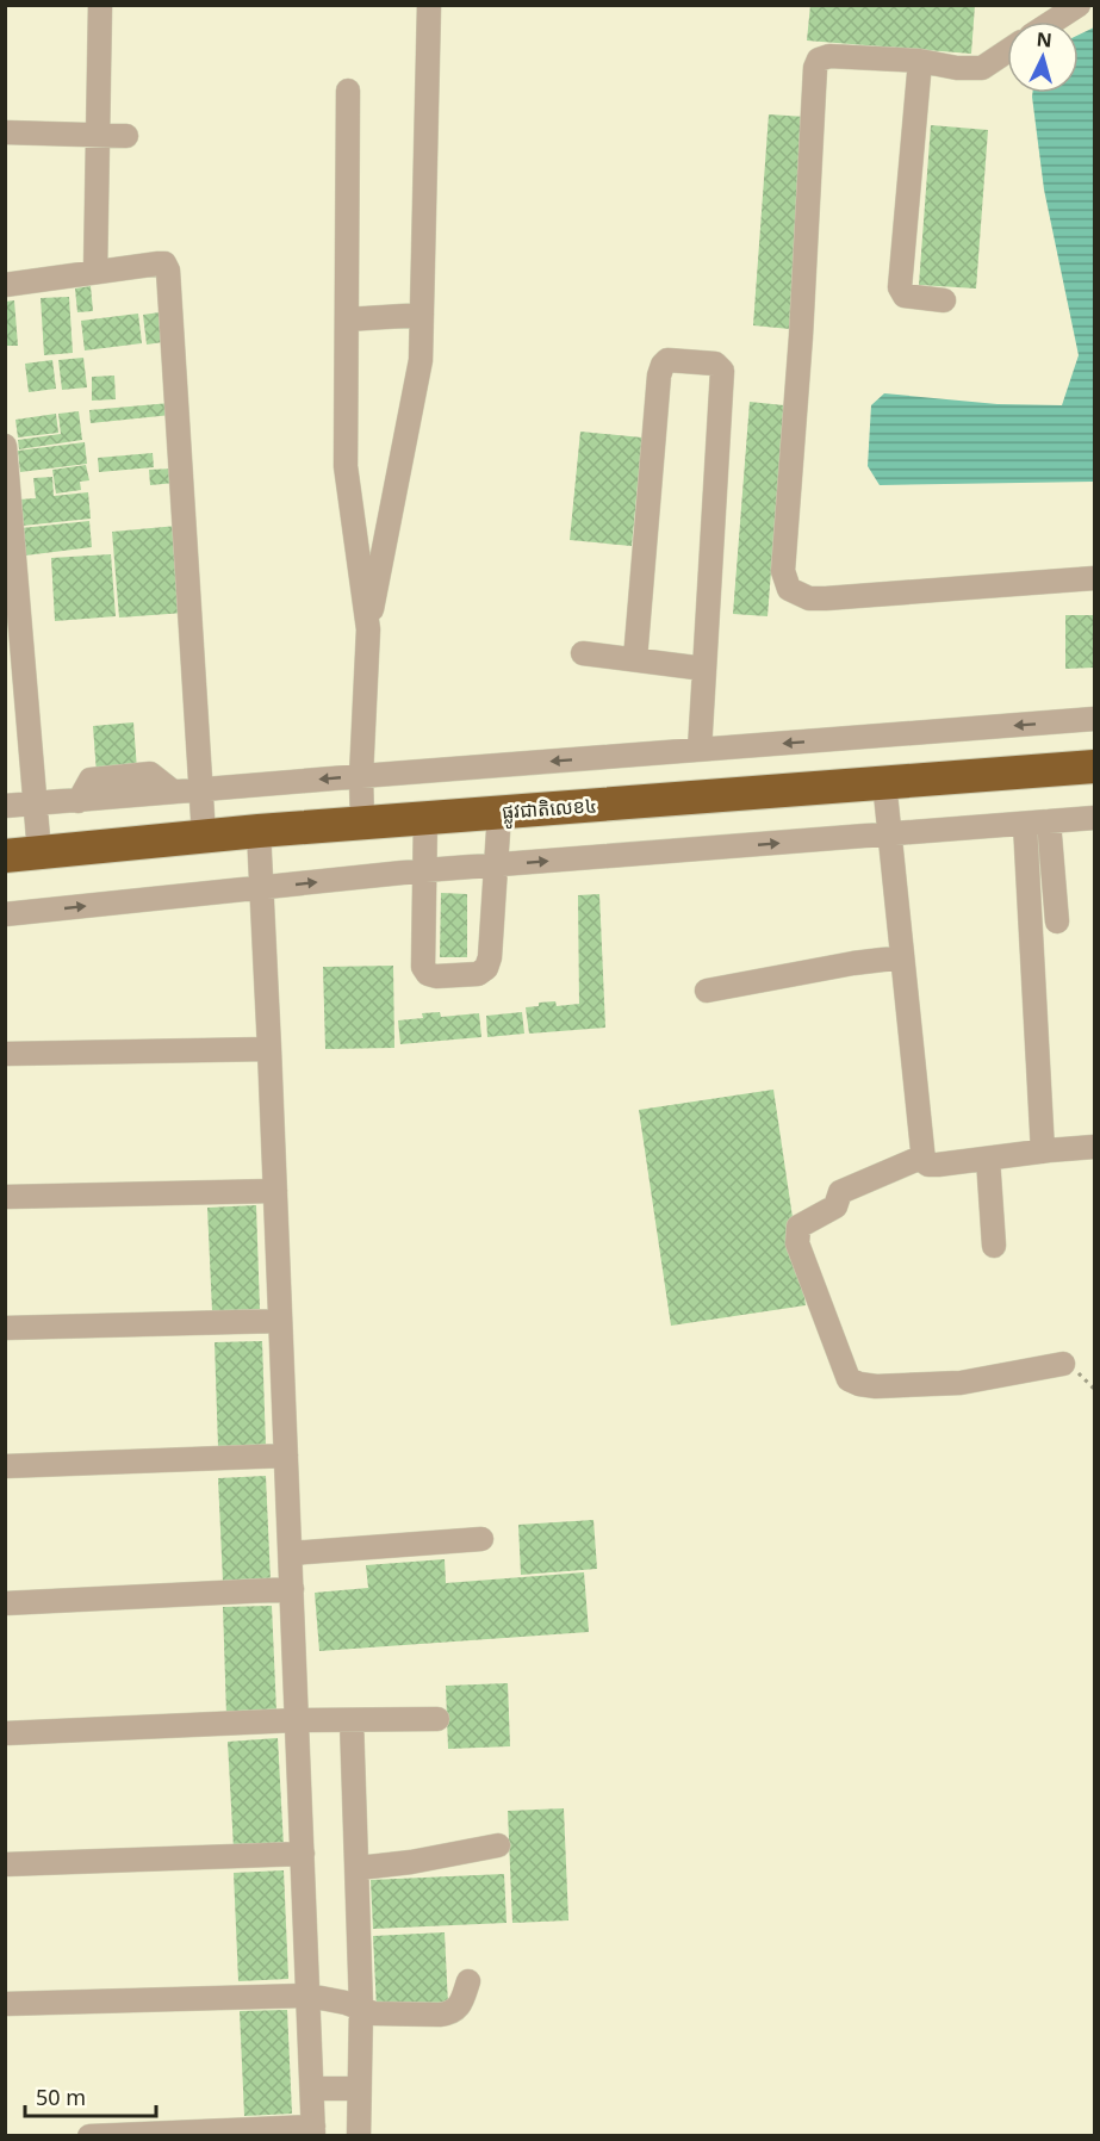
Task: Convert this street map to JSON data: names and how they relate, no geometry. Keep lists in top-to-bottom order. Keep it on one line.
{"streets":{"highway":["ផ្លូវជាតិលេខ៤"]},"scale_bar":"50 m","north":"top"}
